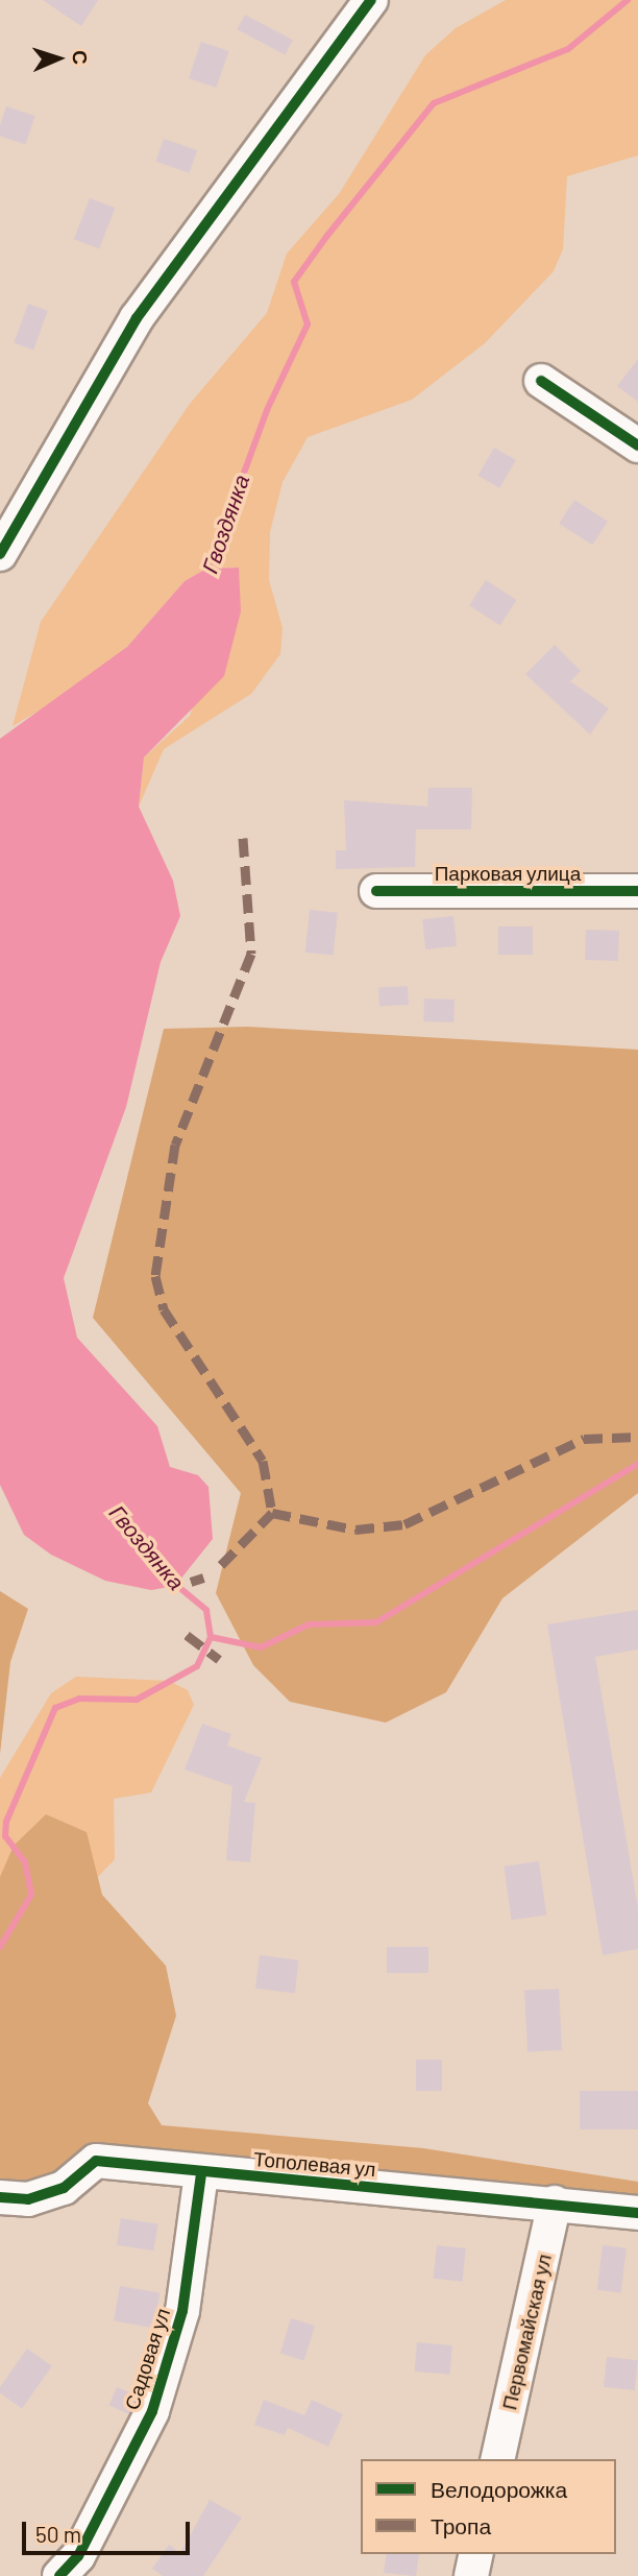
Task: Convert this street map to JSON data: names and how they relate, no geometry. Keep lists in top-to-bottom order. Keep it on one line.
{"streets":{"street":["Парковая улица","Тополевая ул","Первомайская ул","Садовая ул"]},"crossings":[["Тополевая ул","Первомайская ул"],["Тополевая ул","Садовая ул"]],"water":["Гвоздянка"],"legend":["Велодорожка","Тропа"],"scale_bar":"50 m","north":"right"}
